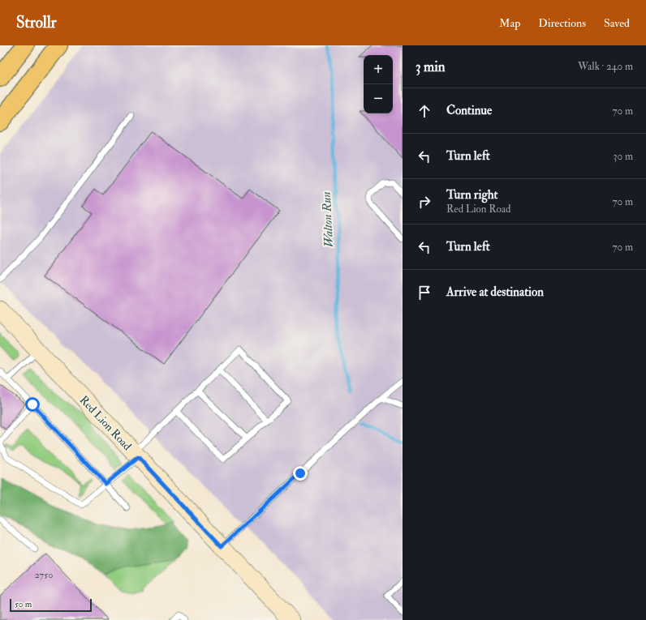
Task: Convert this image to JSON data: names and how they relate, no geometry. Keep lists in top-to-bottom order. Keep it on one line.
{"streets":{"street":["Red Lion Road"]},"water":["Walton Run"],"house_numbers":["2750"],"scale_bar":"50 m","page":{"header":"Strollr","nav":["Map","Directions","Saved"],"heading":["3 min","Walk · 240 m"],"map_buttons":["+","−"],"list":[["Continue","70 m"],["Turn left","30 m"],["Turn right","Red Lion Road","70 m"],["Turn left","70 m"],"Arrive at destination"],"scale":"50 m"}}
